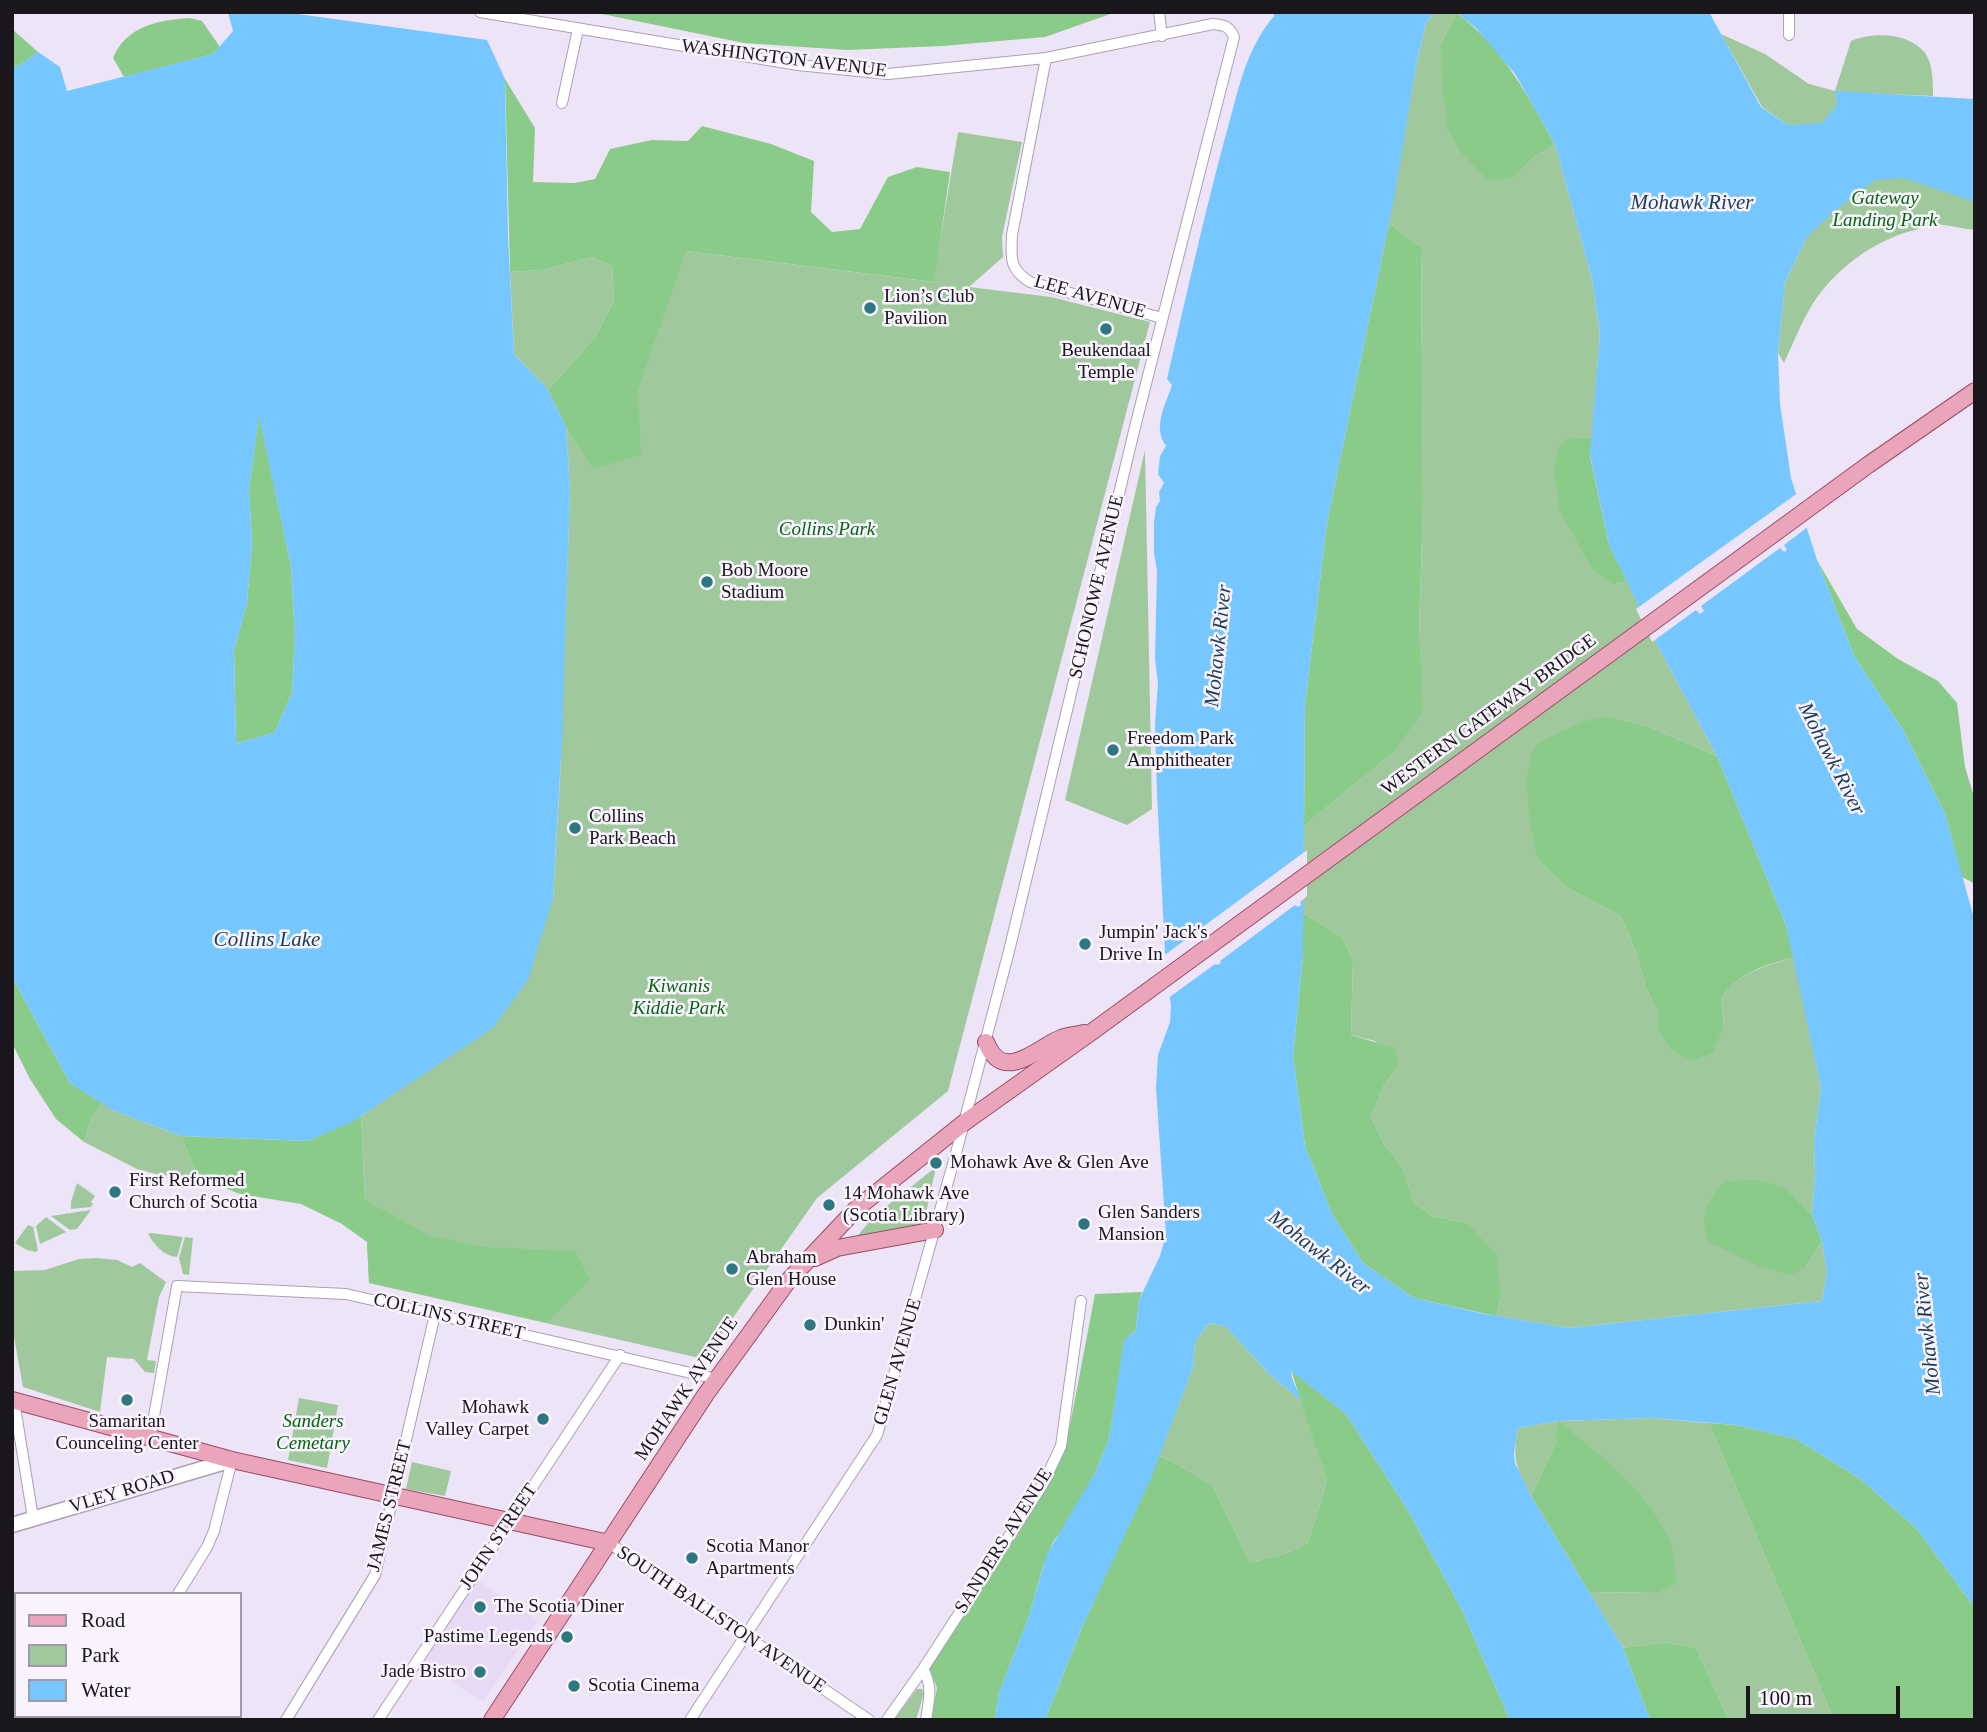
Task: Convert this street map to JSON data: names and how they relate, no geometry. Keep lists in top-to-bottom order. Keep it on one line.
{"streets":{"main road":["WESTERN GATEWAY BRIDGE","MOHAWK AVENUE"],"street":["WASHINGTON AVENUE","LEE AVENUE","SCHONOWE AVENUE","COLLINS STREET","GLEN AVENUE","VLEY ROAD","JAMES STREET","JOHN STREET","SANDERS AVENUE","SOUTH BALLSTON AVENUE"]},"crossings":[["WASHINGTON AVENUE","LEE AVENUE"],["WASHINGTON AVENUE","SCHONOWE AVENUE"],["LEE AVENUE","SCHONOWE AVENUE"],["SCHONOWE AVENUE","GLEN AVENUE"],["SCHONOWE AVENUE","MOHAWK AVENUE"],["WESTERN GATEWAY BRIDGE","MOHAWK AVENUE"],["COLLINS STREET","MOHAWK AVENUE"],["COLLINS STREET","JAMES STREET"],["COLLINS STREET","JOHN STREET"],["GLEN AVENUE","MOHAWK AVENUE"],["GLEN AVENUE","SOUTH BALLSTON AVENUE"],["MOHAWK AVENUE","SOUTH BALLSTON AVENUE"]],"water":["Mohawk River","Collins Lake"],"parks":["Gateway Landing Park","Collins Park","Kiwanis Kiddie Park","Sanders Cemetary"],"places":["Lion’s Club Pavilion","Beukendaal Temple","Bob Moore Stadium","Freedom Park Amphitheater","Collins Park Beach","Jumpin' Jack's Drive In","Mohawk Ave & Glen Ave","First Reformed Church of Scotia","14 Mohawk Ave (Scotia Library)","Glen Sanders Mansion","Abraham Glen House","Dunkin'","Samaritan Counceling Center","Mohawk Valley Carpet","Scotia Manor Apartments","The Scotia Diner","Pastime Legends","Jade Bistro","Scotia Cinema"],"legend":["Road","Park","Water"],"scale_bar":"100 m"}
